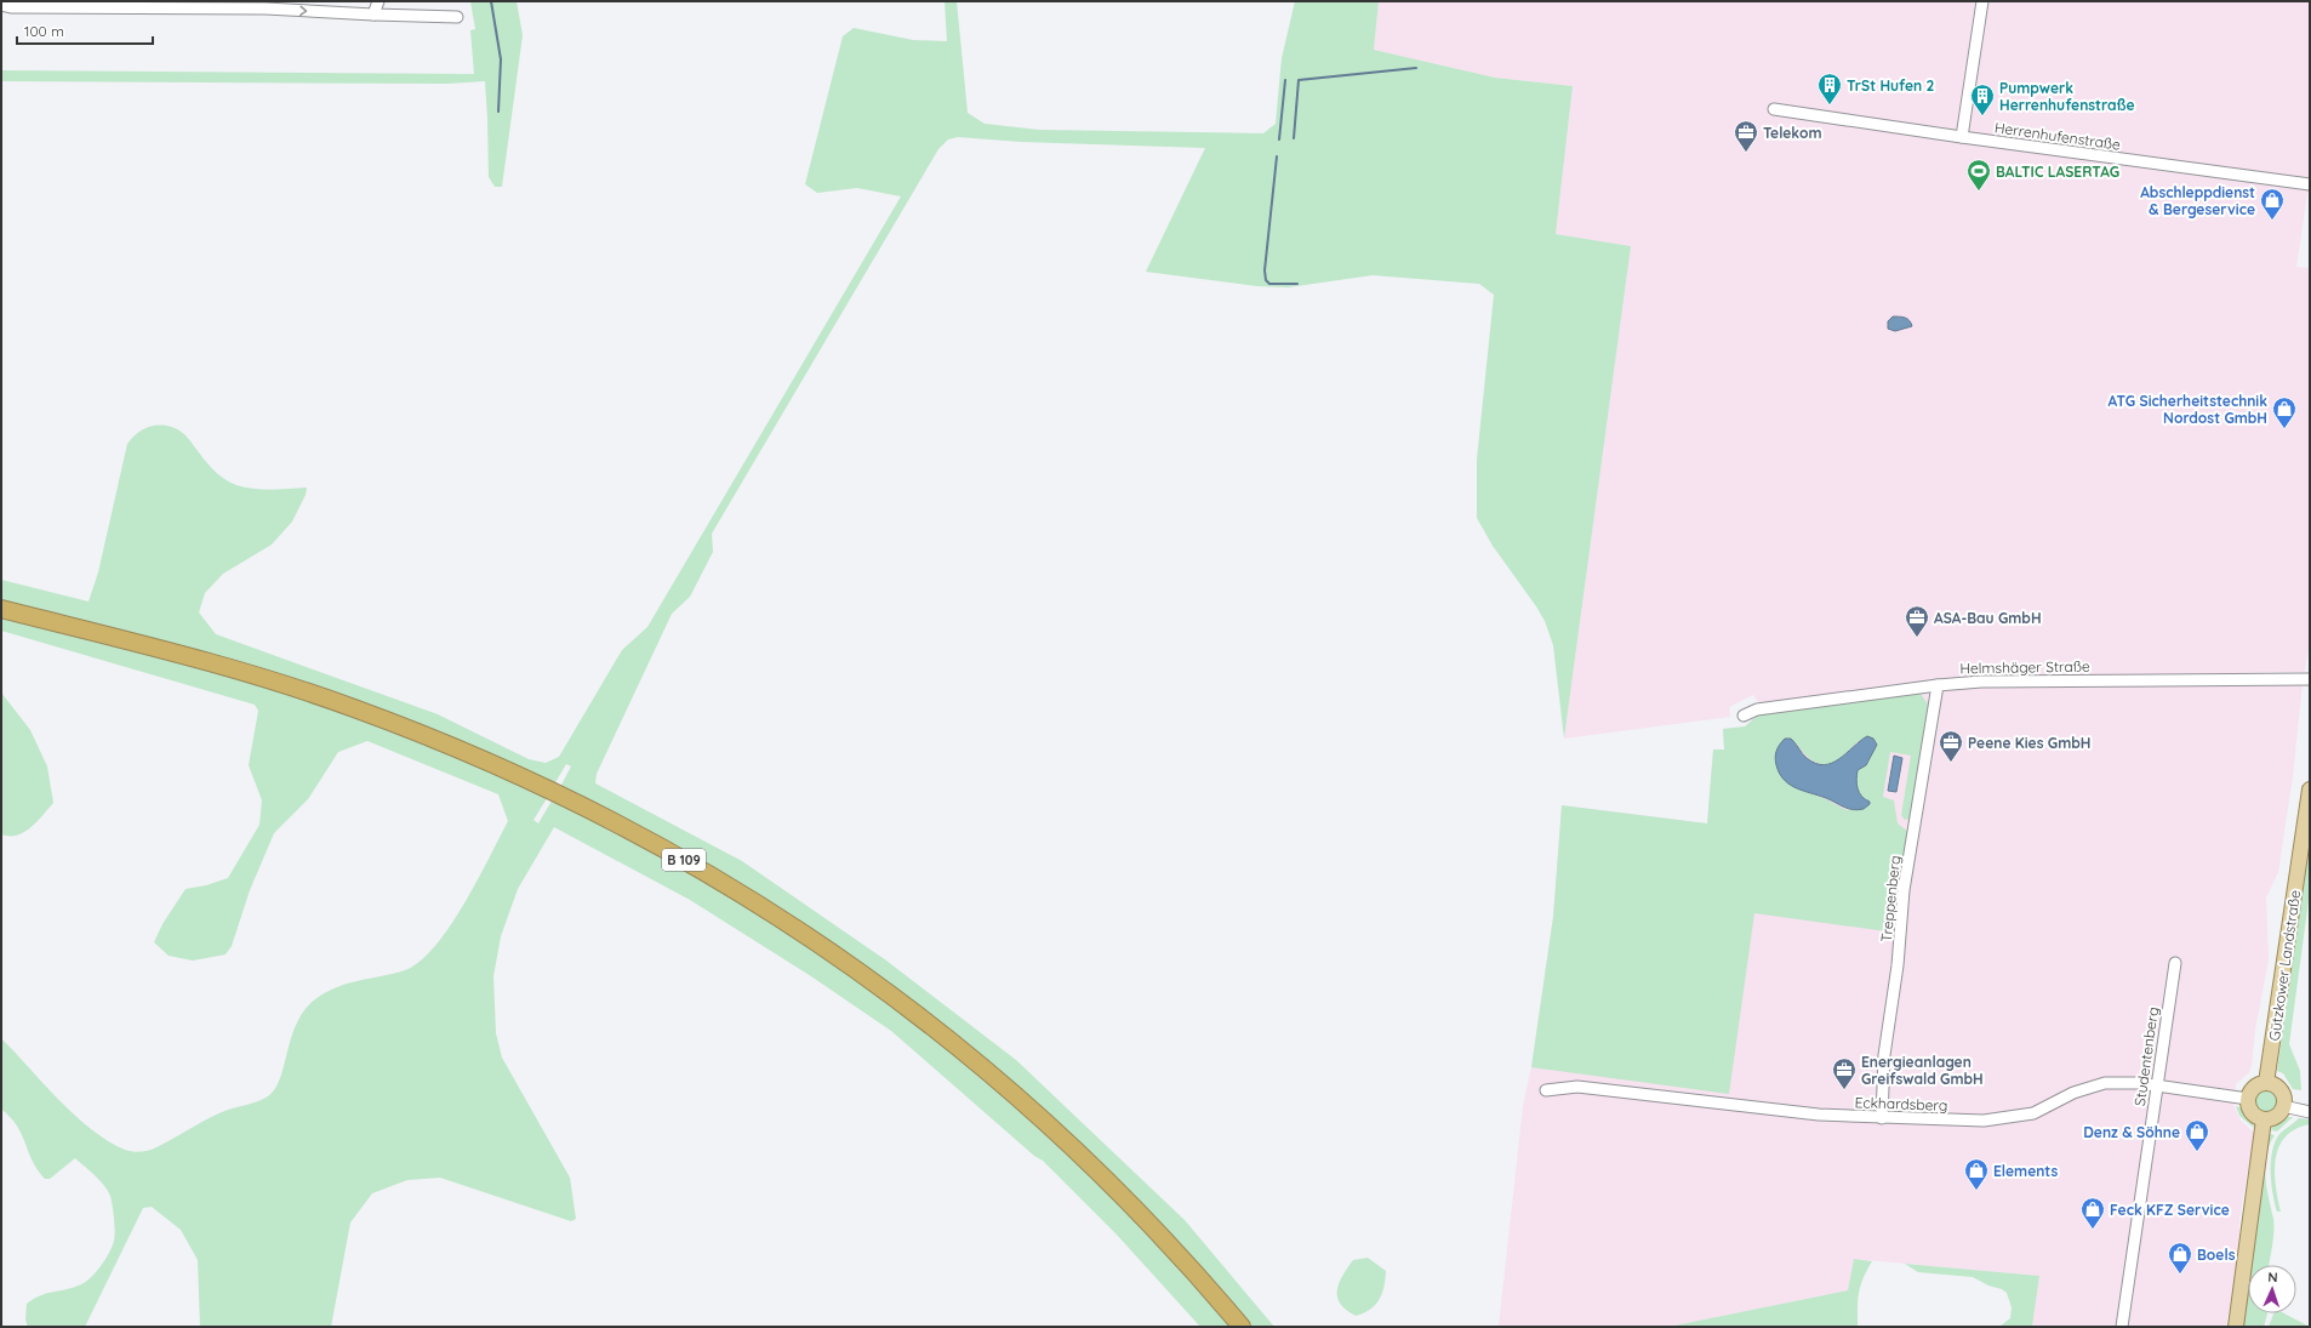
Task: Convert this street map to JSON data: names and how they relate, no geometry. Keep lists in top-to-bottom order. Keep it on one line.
{"streets":{"highway":["B 109"],"main road":["Gützkower Landstraße"],"street":["Herrenhufenstraße","Helmshäger Straße","Treppenberg","Studentenberg","Eckhardsberg"]},"crossings":[["Helmshäger Straße","Treppenberg"],["Treppenberg","Eckhardsberg"],["Gützkower Landstraße","Eckhardsberg"],["Studentenberg","Eckhardsberg"]],"places":{"building":["TrSt Hufen 2","Pumpwerk Herrenhufenstraße"],"office":["Telekom","ASA-Bau GmbH","Peene Kies GmbH","Energieanlagen Greifswald GmbH"],"sports":["BALTIC LASERTAG"],"shop":["Abschleppdienst & Bergeservice","ATG Sicherheitstechnik Nordost GmbH","Denz & Söhne","Elements","Feck KFZ Service","Boels"]},"scale_bar":"100 m","north":"top"}
